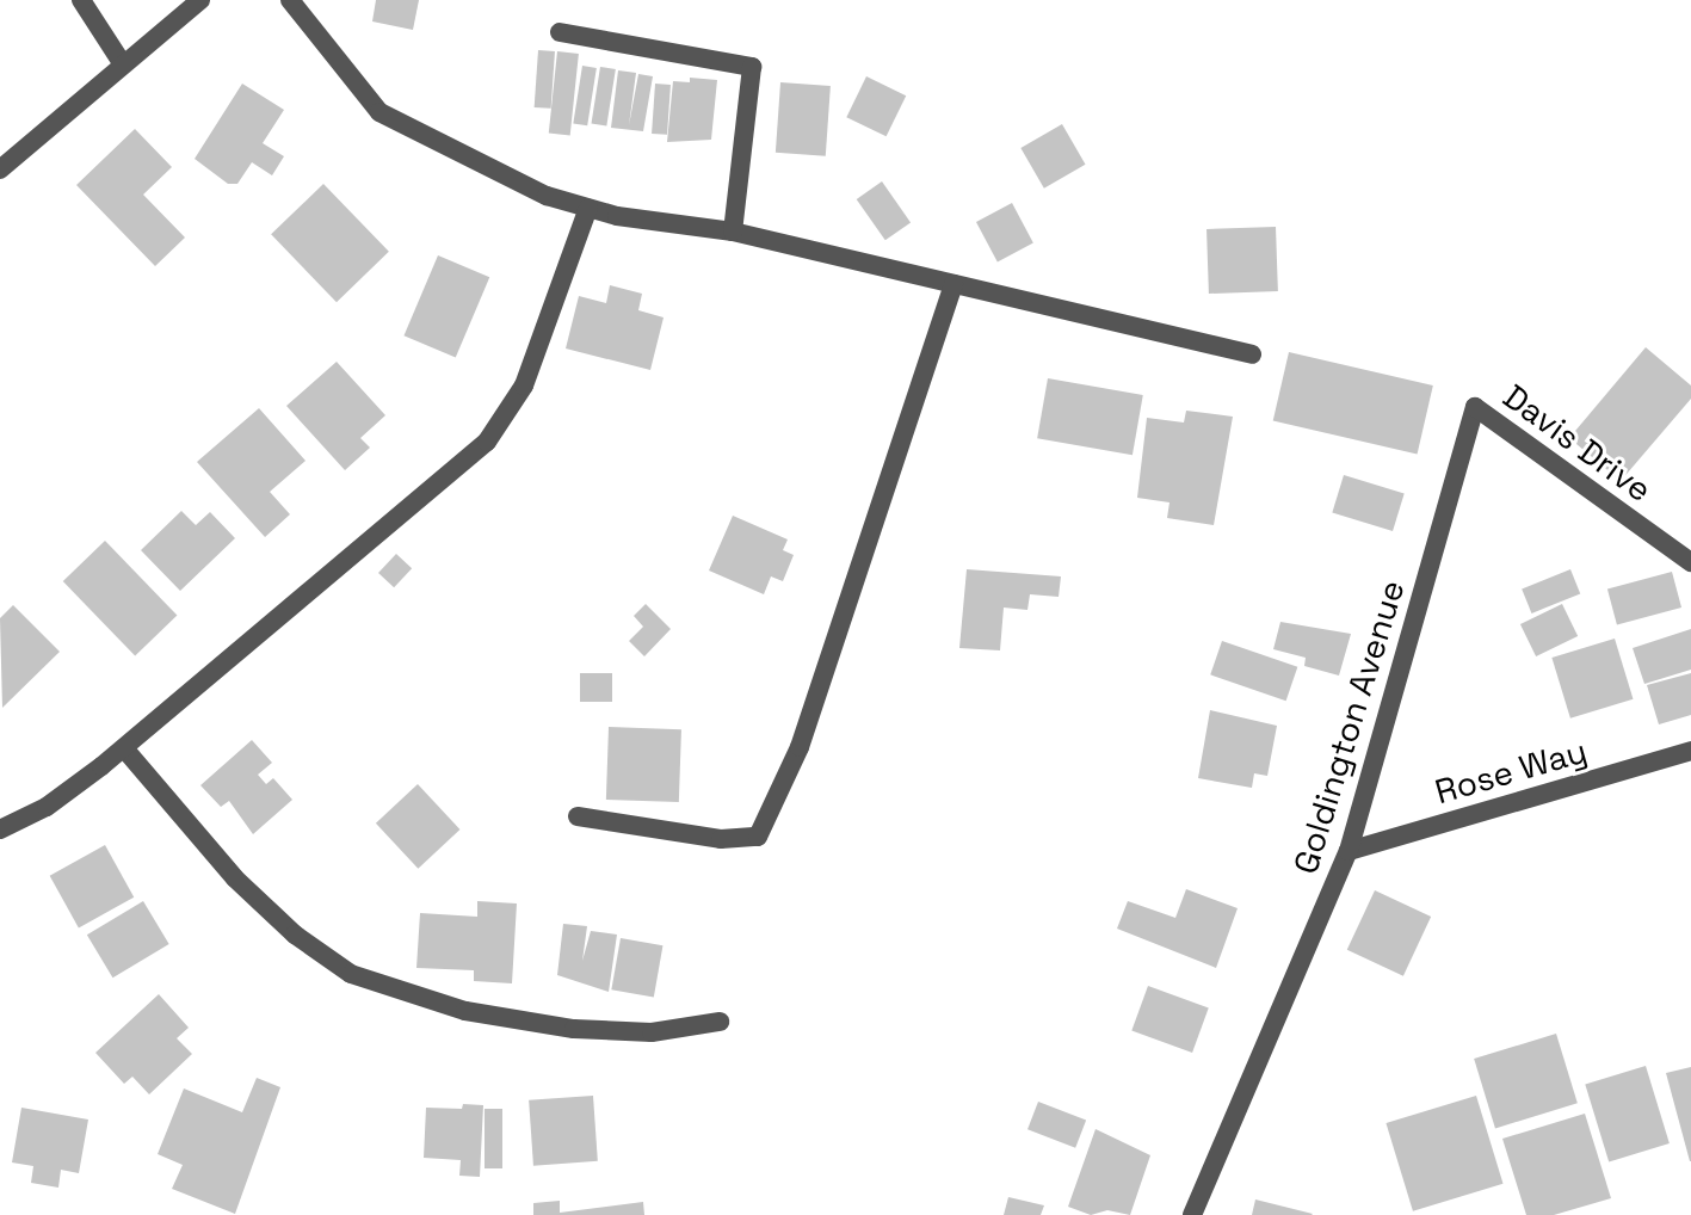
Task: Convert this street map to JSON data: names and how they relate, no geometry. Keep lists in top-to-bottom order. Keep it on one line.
{"streets":{"street":["Davis Drive","Goldington Avenue","Rose Way"]},"crossings":[["Davis Drive","Goldington Avenue"],["Goldington Avenue","Rose Way"]]}
